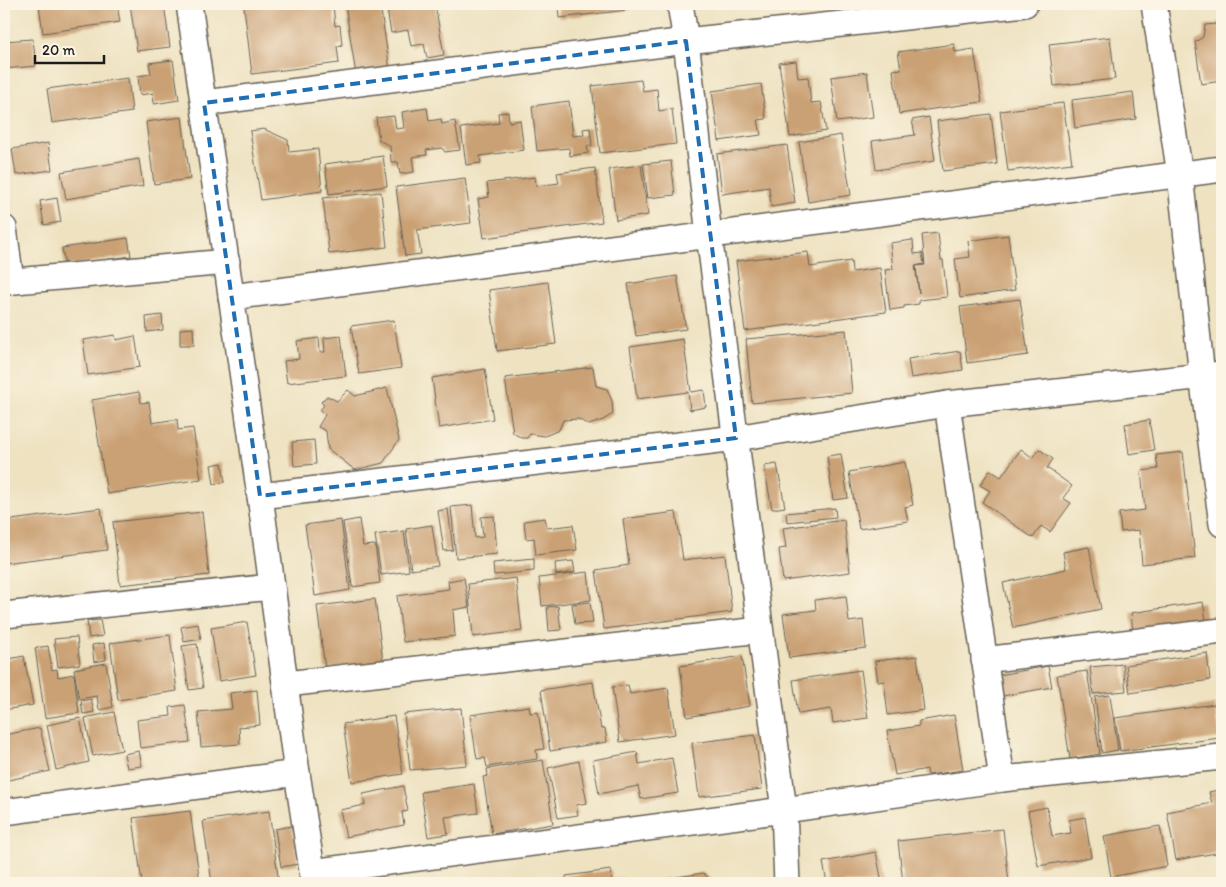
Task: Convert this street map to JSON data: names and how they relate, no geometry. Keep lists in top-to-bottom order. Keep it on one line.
{"scale_bar":"20 m"}
